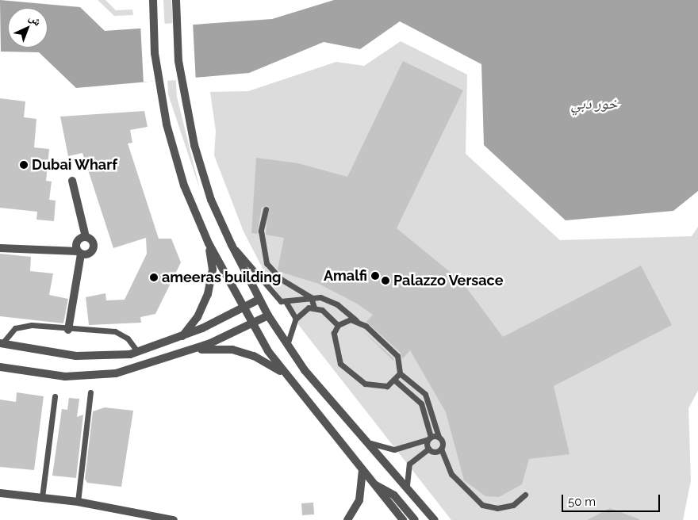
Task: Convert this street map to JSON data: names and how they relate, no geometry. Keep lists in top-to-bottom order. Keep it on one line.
{"water":["خور دبي"],"places":["Dubai Wharf","Amalfi","ameeras building","Palazzo Versace"],"scale_bar":"50 m","north":"top right"}
